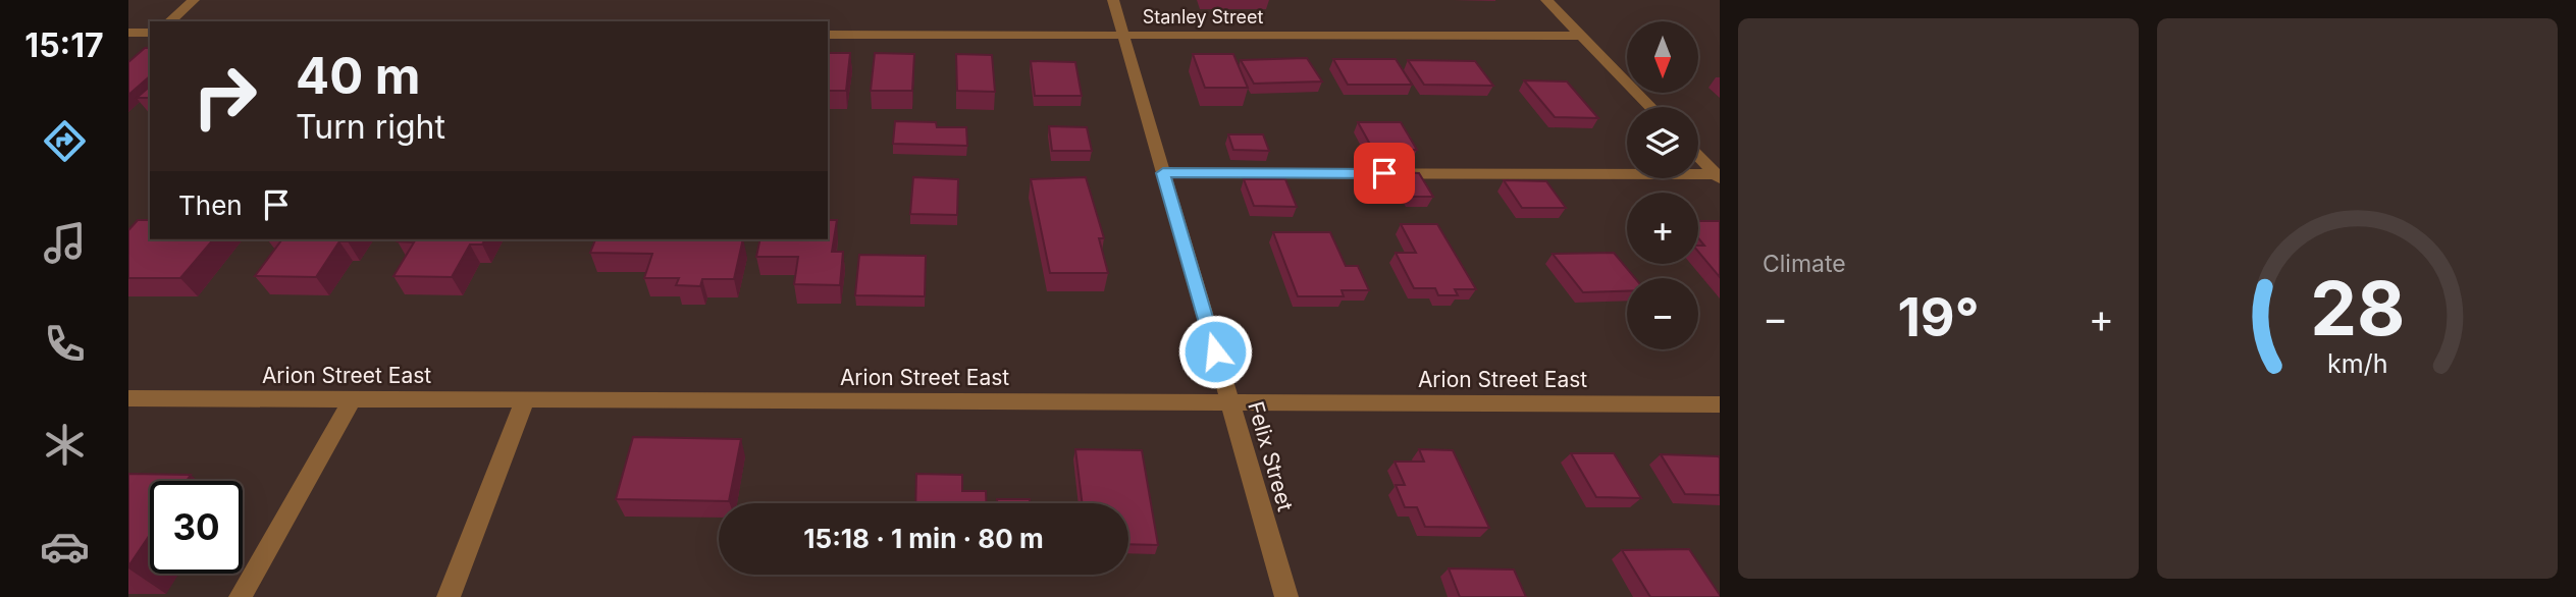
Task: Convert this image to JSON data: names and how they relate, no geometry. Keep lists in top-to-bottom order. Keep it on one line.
{"streets":{"street":["Stanley Street","Arion Street East","Felix Street"]},"crossings":[["Stanley Street","Felix Street"],["Arion Street East","Felix Street"]],"north":"bottom","page":{"tabs":"15:17","tile":"Climate","map_buttons":["+","−"],"turn":["40 m","Turn right"],"then":"Then","heat":["−","19°","+"],"limit":"30","trip":"15:18 · 1 min · 80 m","gauge":["28","km/h"]}}
